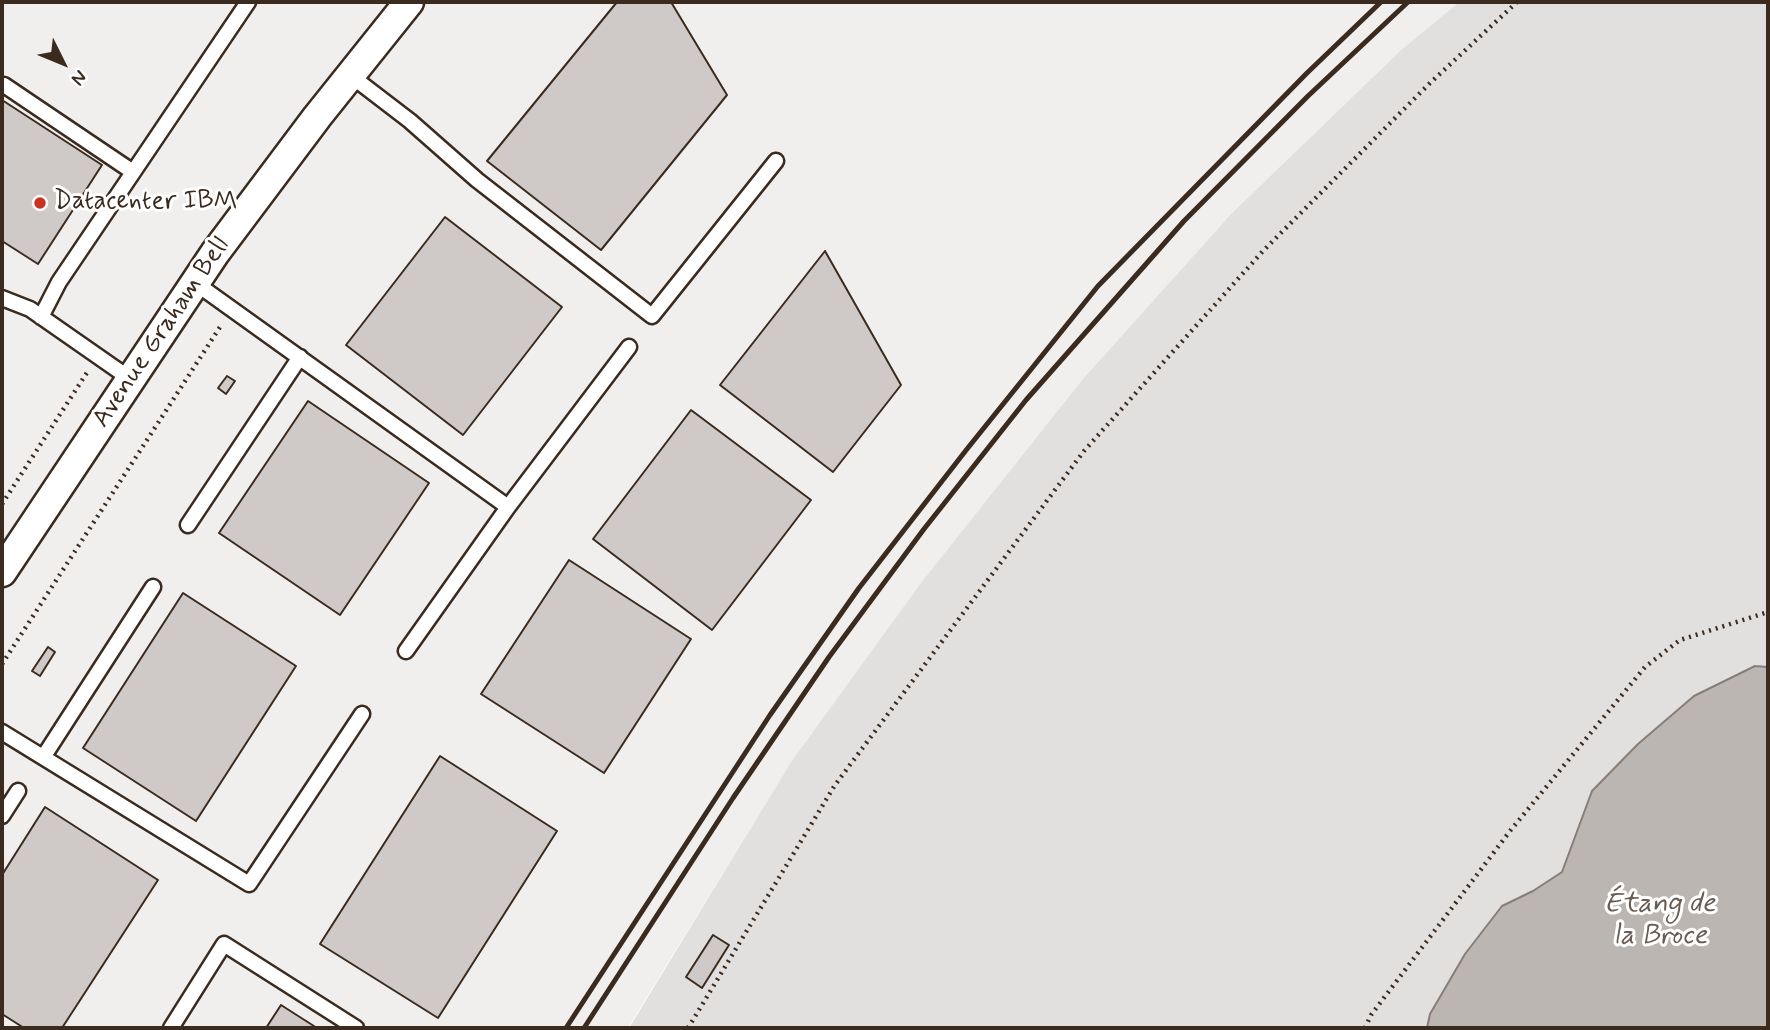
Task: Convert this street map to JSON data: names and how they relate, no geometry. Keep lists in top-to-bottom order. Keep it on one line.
{"streets":{"street":["Avenue Graham Bell"]},"water":["Étang de la Broce"],"places":["Datacenter IBM"],"north":"bottom right"}
